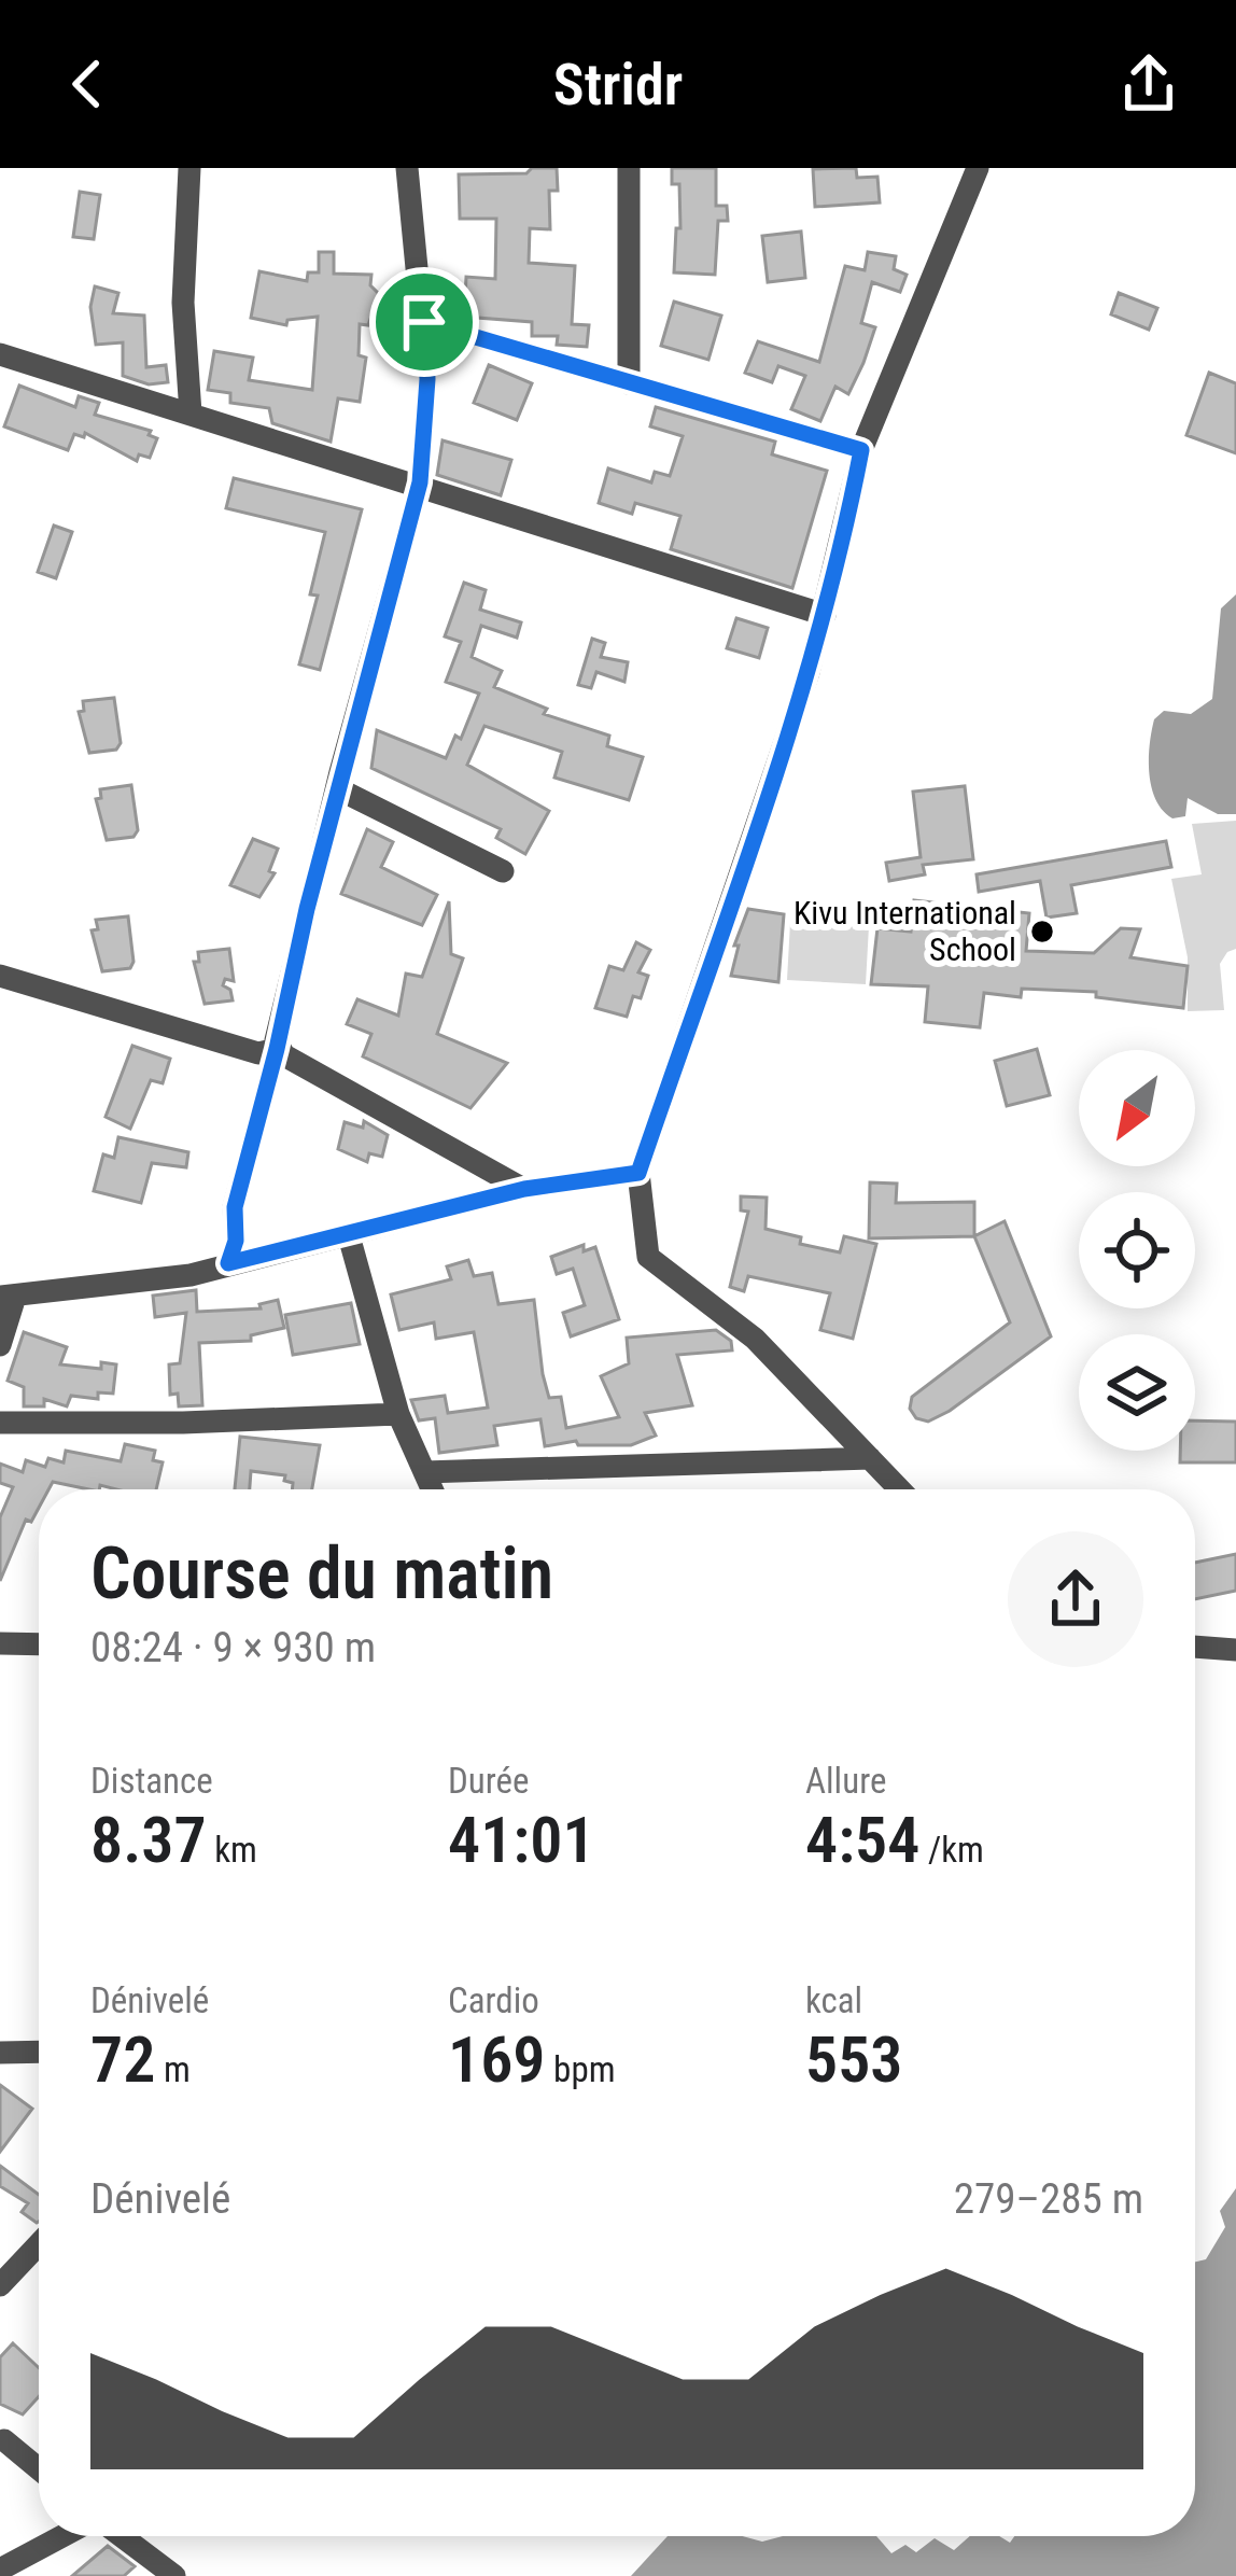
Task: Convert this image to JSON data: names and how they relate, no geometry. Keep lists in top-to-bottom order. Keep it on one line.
{"places":["Kivu International School"],"north":"bottom left","page":{"header":"Stridr","heading":["Course du matin","08:24 · 9 × 930 m"],"stats":[["Distance","8.37 km"],["Durée","41:01"],["Allure","4:54 /km"],["Dénivelé","72 m"],["Cardio","169 bpm"],["kcal","553"]],"chart":["Dénivelé","279–285 m"]}}
